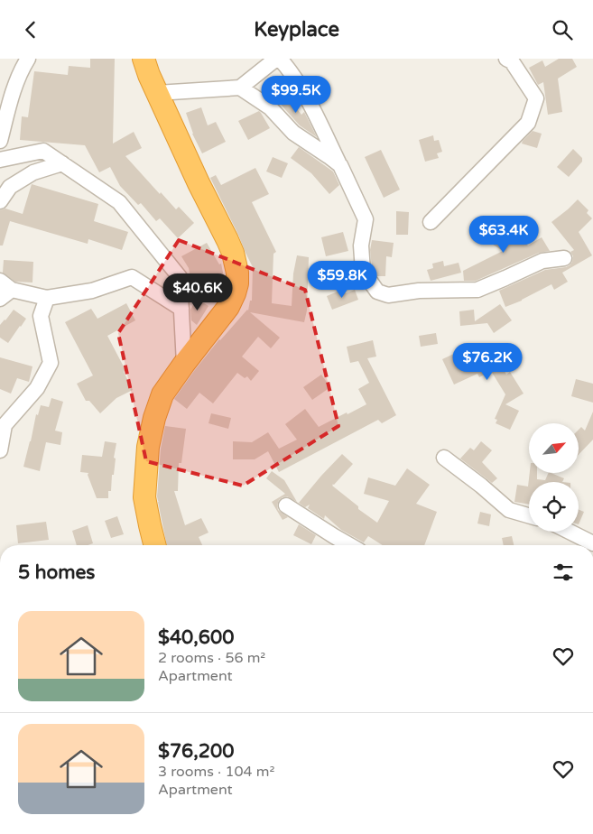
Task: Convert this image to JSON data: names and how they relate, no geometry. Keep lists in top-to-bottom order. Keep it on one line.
{"north":"top right","page":{"header":"Keyplace","price":["$99.5K","$63.4K","$59.8K","$40.6K","$76.2K"],"heading":"5 homes","list":[{"name":"$40,600","note":"2 rooms · 56 m² · Apartment"},{"name":"$76,200","note":"3 rooms · 104 m² · Apartment"}]}}
